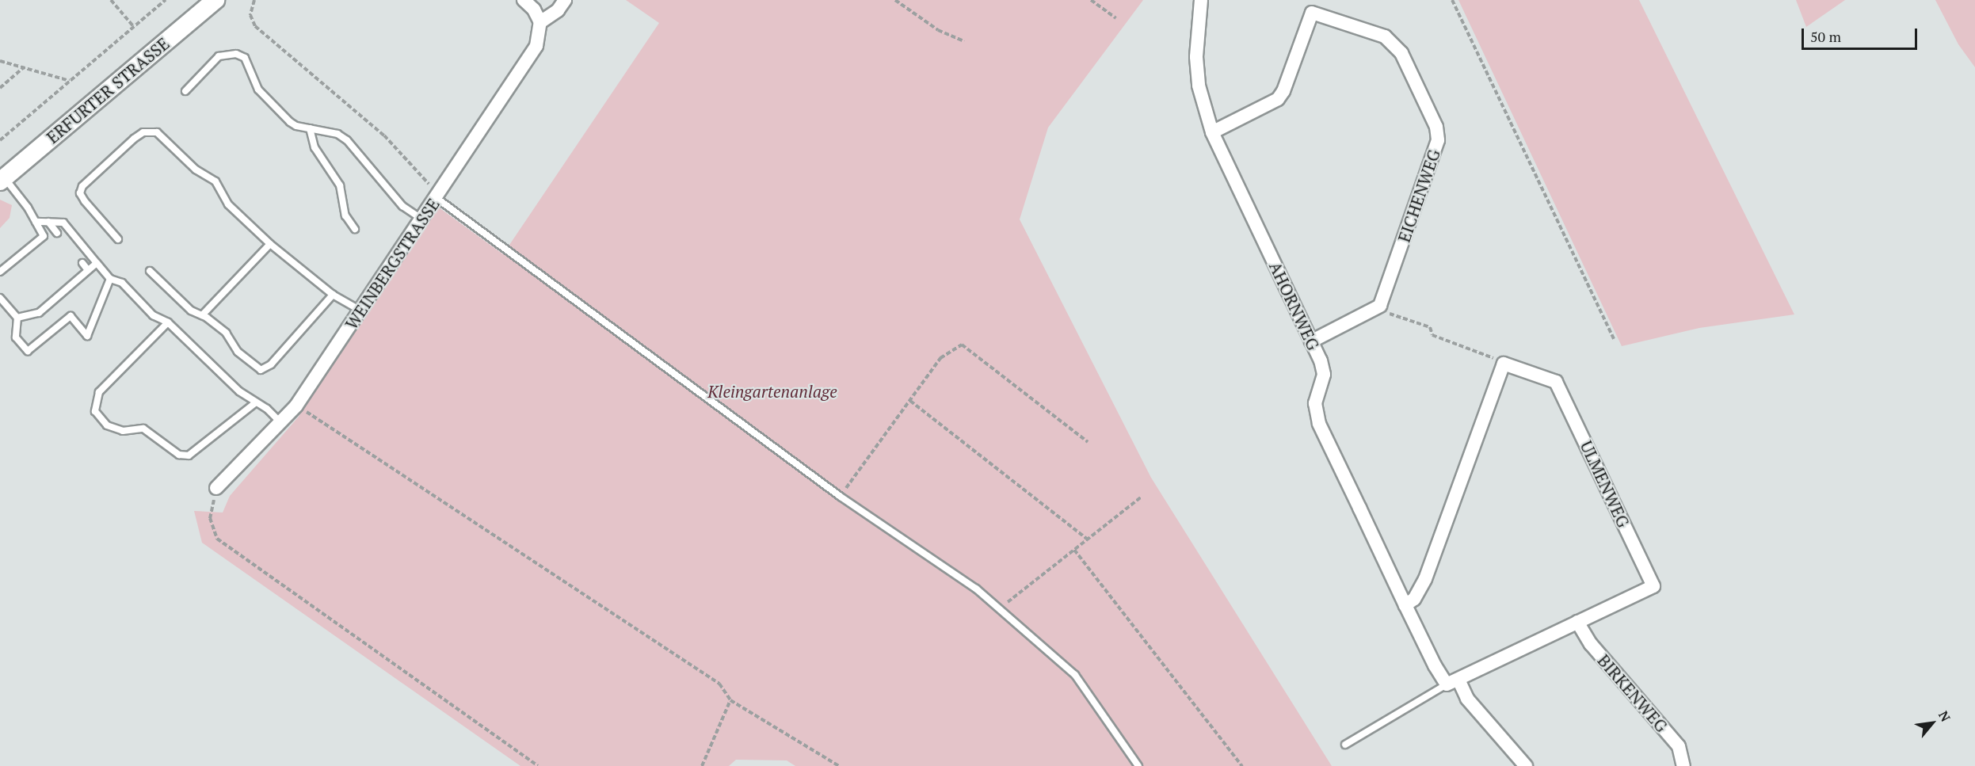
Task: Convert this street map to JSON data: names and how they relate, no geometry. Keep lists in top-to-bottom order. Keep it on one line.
{"streets":{"main road":["ERFURTER STRASSE"],"street":["EICHENWEG","WEINBERGSTRASSE","AHORNWEG","ULMENWEG","BIRKENWEG"]},"crossings":[["EICHENWEG","AHORNWEG"],["ULMENWEG","BIRKENWEG"]],"parks":["Kleingartenanlage"],"scale_bar":"50 m","north":"top right"}
